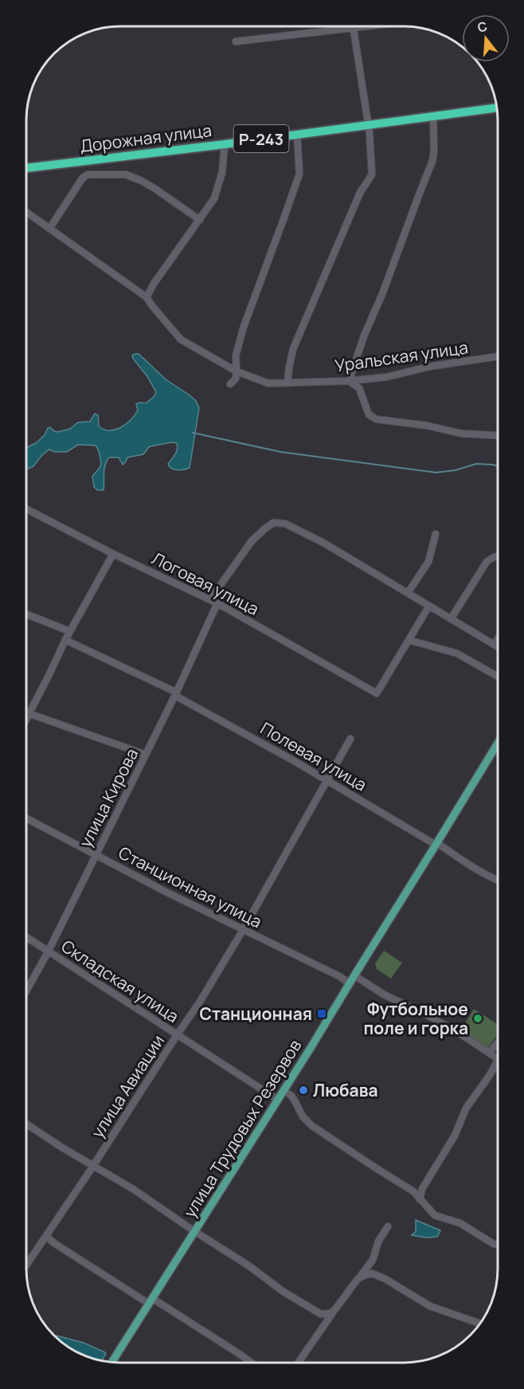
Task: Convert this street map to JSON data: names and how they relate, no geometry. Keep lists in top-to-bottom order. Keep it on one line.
{"streets":{"highway":["Дорожная улица","Р-243"],"main road":["улица Трудовых Резервов"],"street":["Уральская улица","Логовая улица","Полевая улица","улица Кирова","Станционная улица","Складская улица","улица Авиации"]},"crossings":[["Логовая улица","улица Кирова"],["Полевая улица","улица Кирова"],["Полевая улица","улица Авиации"],["Полевая улица","улица Трудовых Резервов"],["улица Кирова","Станционная улица"],["улица Кирова","Складская улица"],["Станционная улица","улица Авиации"],["Станционная улица","улица Трудовых Резервов"],["Складская улица","улица Авиации"],["Складская улица","улица Трудовых Резервов"]],"places":{"transit":["Станционная"],"other":["Футбольное поле и горка","Любава"]},"north":"top"}
